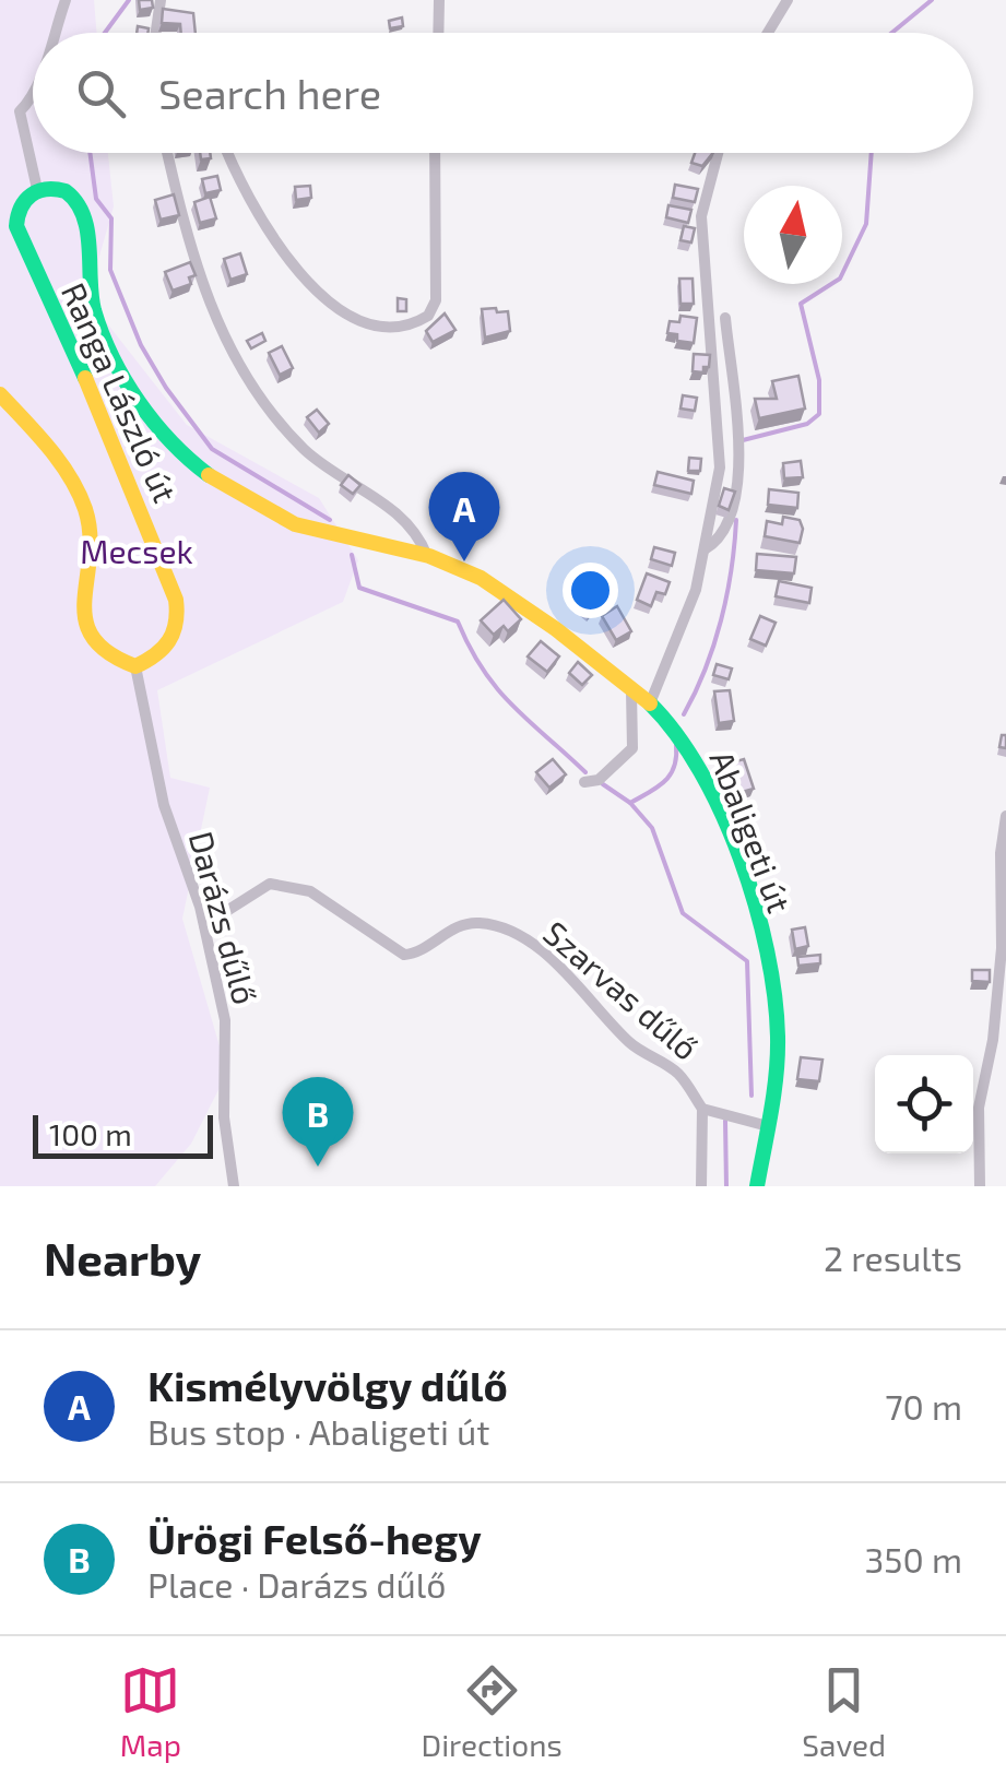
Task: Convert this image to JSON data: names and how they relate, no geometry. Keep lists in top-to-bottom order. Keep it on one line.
{"streets":{"main road":["Ranga László út","Abaligeti út"],"street":["Darázs dűlő","Szarvas dűlő"]},"crossings":[["Ranga László út","Abaligeti út"],["Ranga László út","Darázs dűlő"],["Abaligeti út","Szarvas dűlő"],["Darázs dűlő","Szarvas dűlő"]],"parks":["Mecsek"],"scale_bar":"100 m","north":"top","page":{"search":"Search here","pins":["A","B"],"scale":"100 m","heading":["Nearby","2 results"],"list":[{"mark":"A","name":"Kismélyvölgy dűlő","note":"Bus stop · Abaligeti út","value":"70 m"},{"mark":"B","name":"Ürögi Felső-hegy","note":"Place · Darázs dűlő","value":"350 m"}],"nav":["Map","Directions","Saved"]}}
